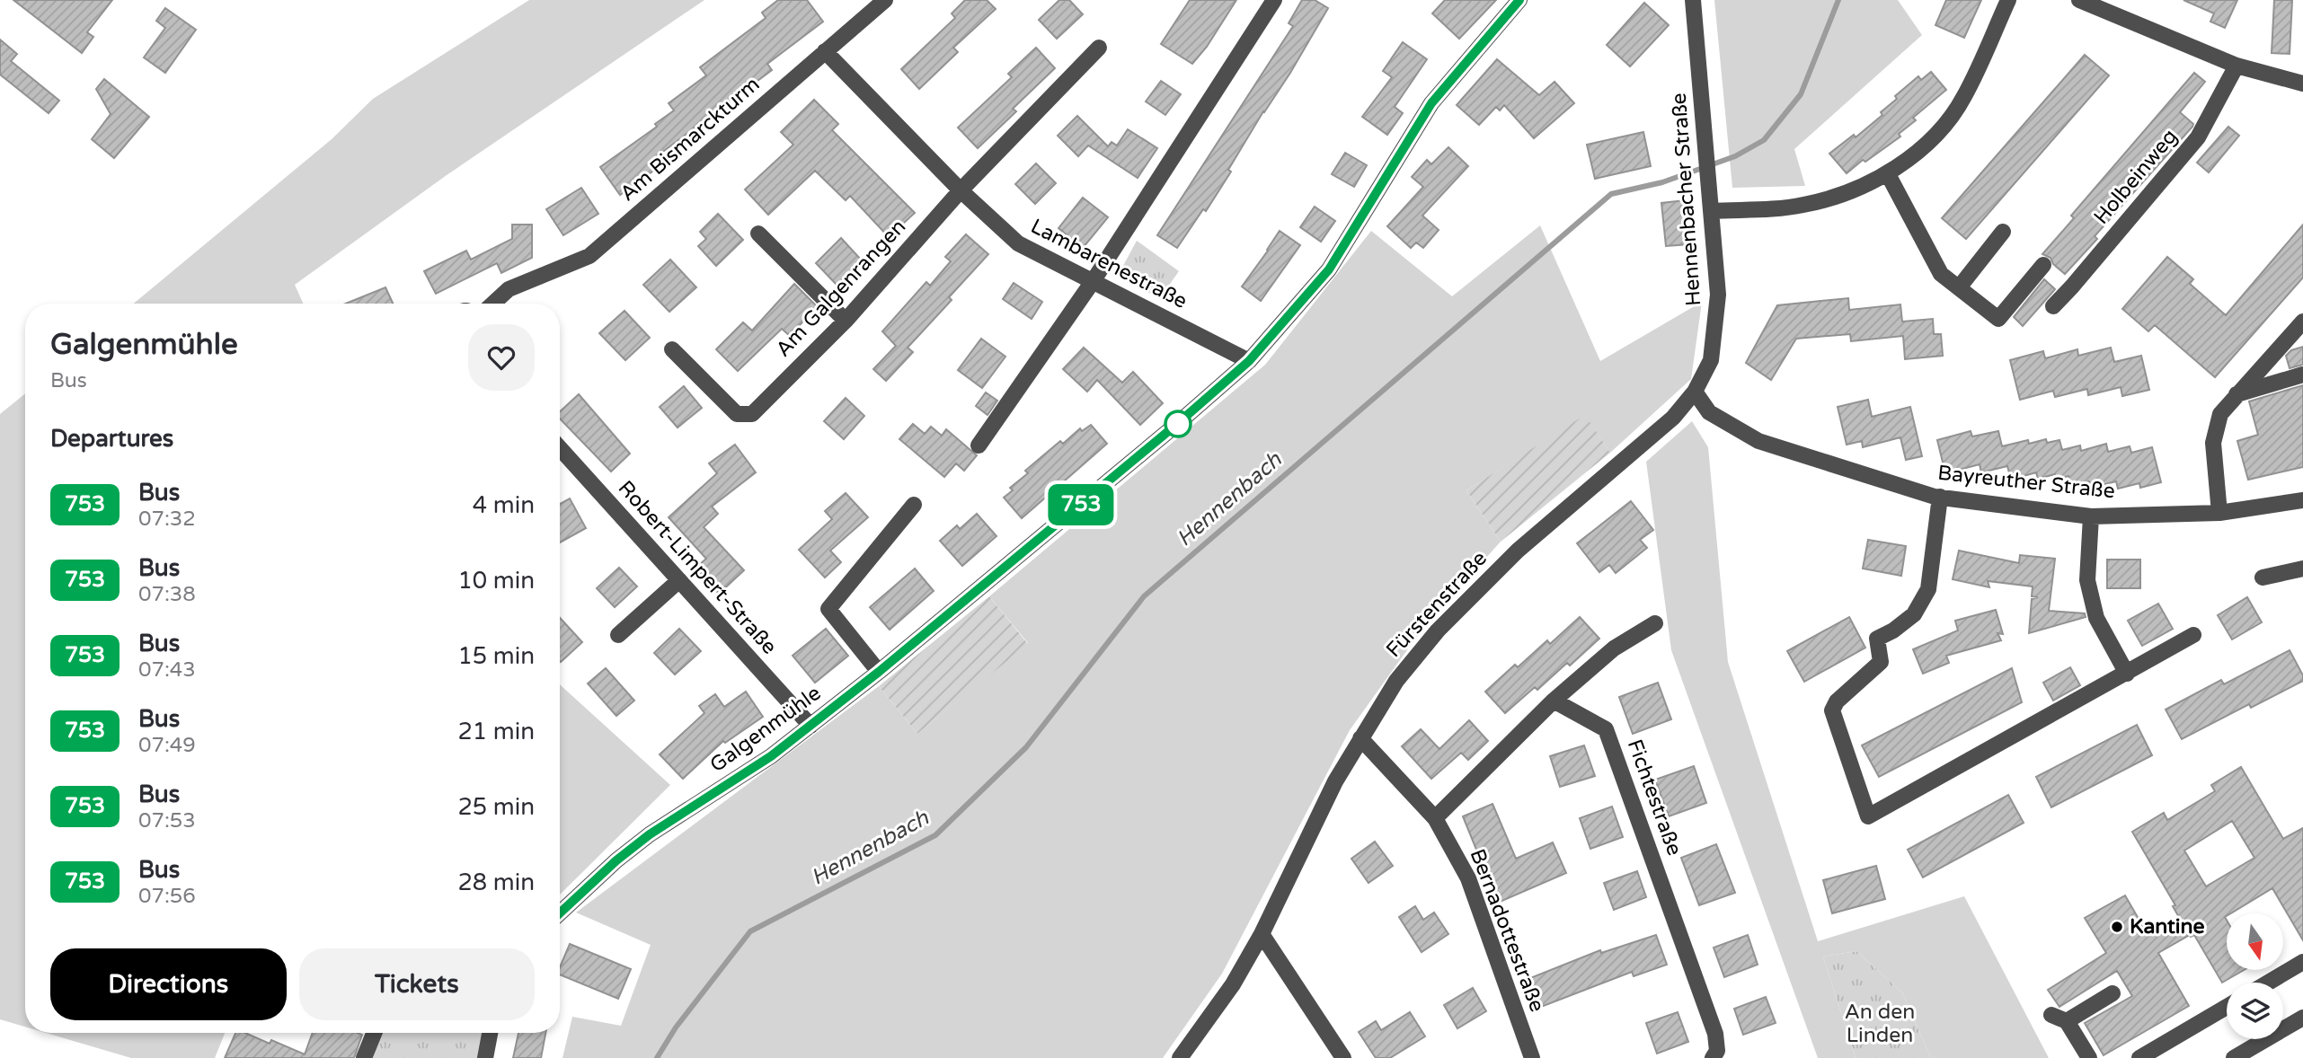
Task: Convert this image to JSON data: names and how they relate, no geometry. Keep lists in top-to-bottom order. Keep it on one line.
{"streets":{"street":["Am Bismarckturm","Holbeinweg","Hennenbacher Straße","Lambarenestraße","Am Galgenrangen","Bayreuther Straße","Robert-Limpert-Straße","Fürstenstraße","Galgenmühle","Fichtestraße","Bernadottestraße"]},"crossings":[["Am Bismarckturm","Lambarenestraße"],["Hennenbacher Straße","Bayreuther Straße"],["Hennenbacher Straße","Fürstenstraße"],["Lambarenestraße","Am Galgenrangen"],["Lambarenestraße","Galgenmühle"],["Bayreuther Straße","Fürstenstraße"],["Robert-Limpert-Straße","Galgenmühle"],["Fürstenstraße","Bernadottestraße"]],"water":["Hennenbach"],"parks":["An den Linden"],"places":["Kantine"],"lines":["bus line 753"],"north":"bottom","page":{"on_map":"753","heading":[["Galgenmühle","Bus"],"Departures"],"list":[{"mark":"753","name":"Bus","note":"07:32","value":"4 min"},{"mark":"753","name":"Bus","note":"07:38","value":"10 min"},{"mark":"753","name":"Bus","note":"07:43","value":"15 min"},{"mark":"753","name":"Bus","note":"07:49","value":"21 min"},{"mark":"753","name":"Bus","note":"07:53","value":"25 min"},{"mark":"753","name":"Bus","note":"07:56","value":"28 min"}],"buttons":["Directions","Tickets"]}}
